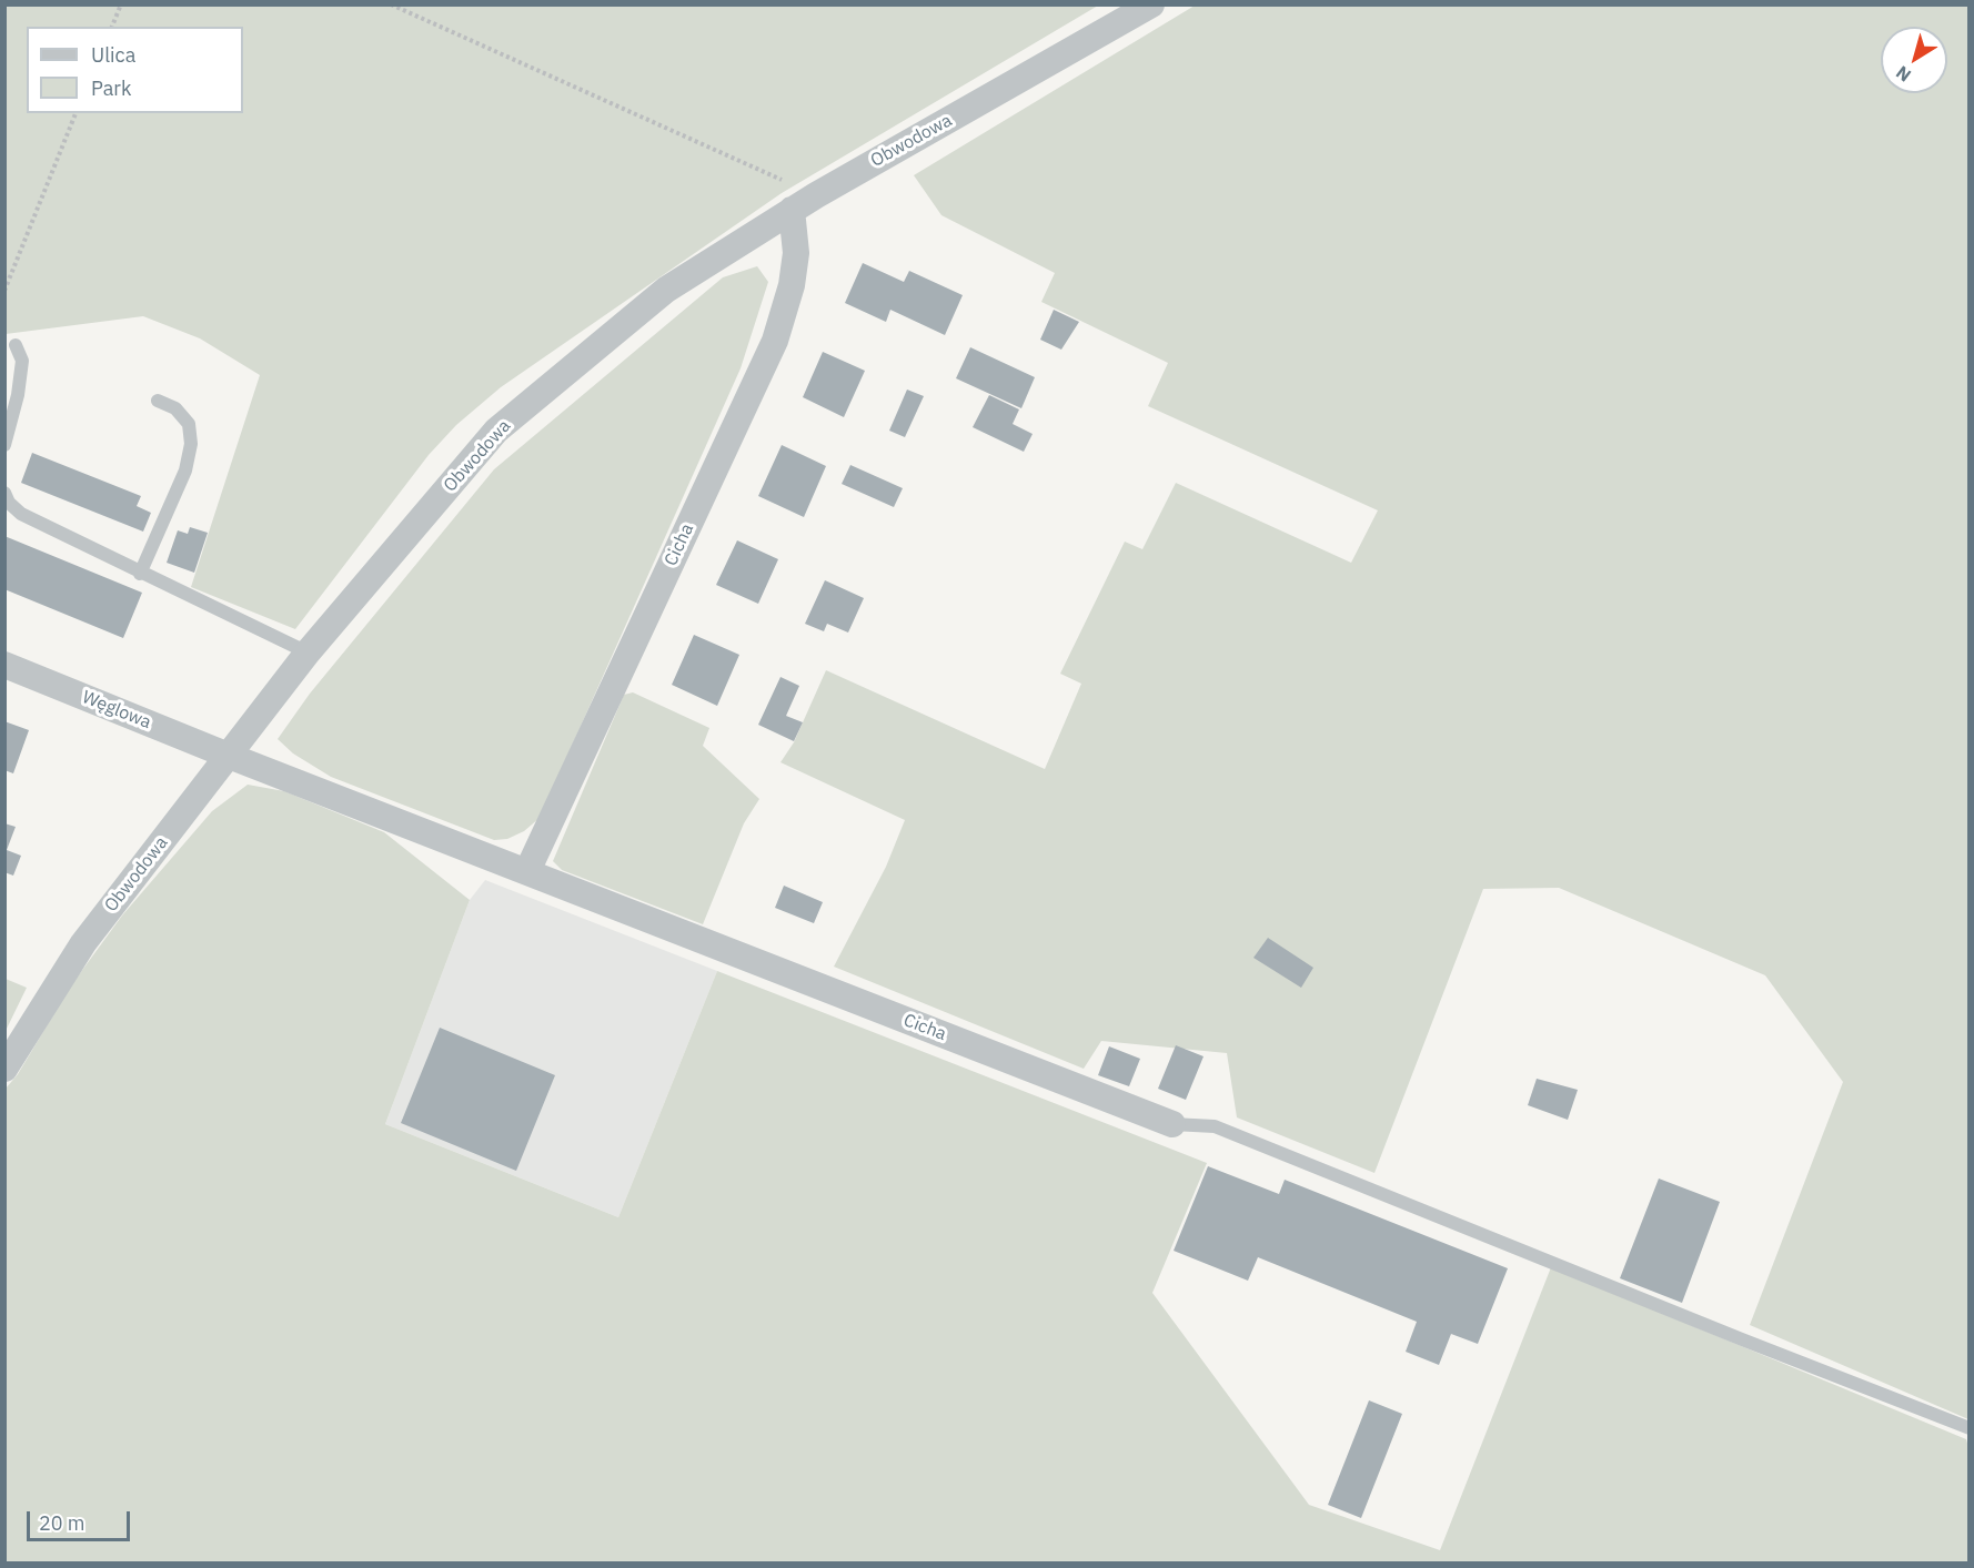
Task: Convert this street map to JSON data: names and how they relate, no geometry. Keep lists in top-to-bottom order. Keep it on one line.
{"streets":{"street":["Obwodowa","Cicha","Węglowa"]},"crossings":[["Obwodowa","Cicha"],["Obwodowa","Węglowa"],["Cicha","Węglowa"]],"legend":["Ulica","Park"],"scale_bar":"20 m","north":"bottom left"}
